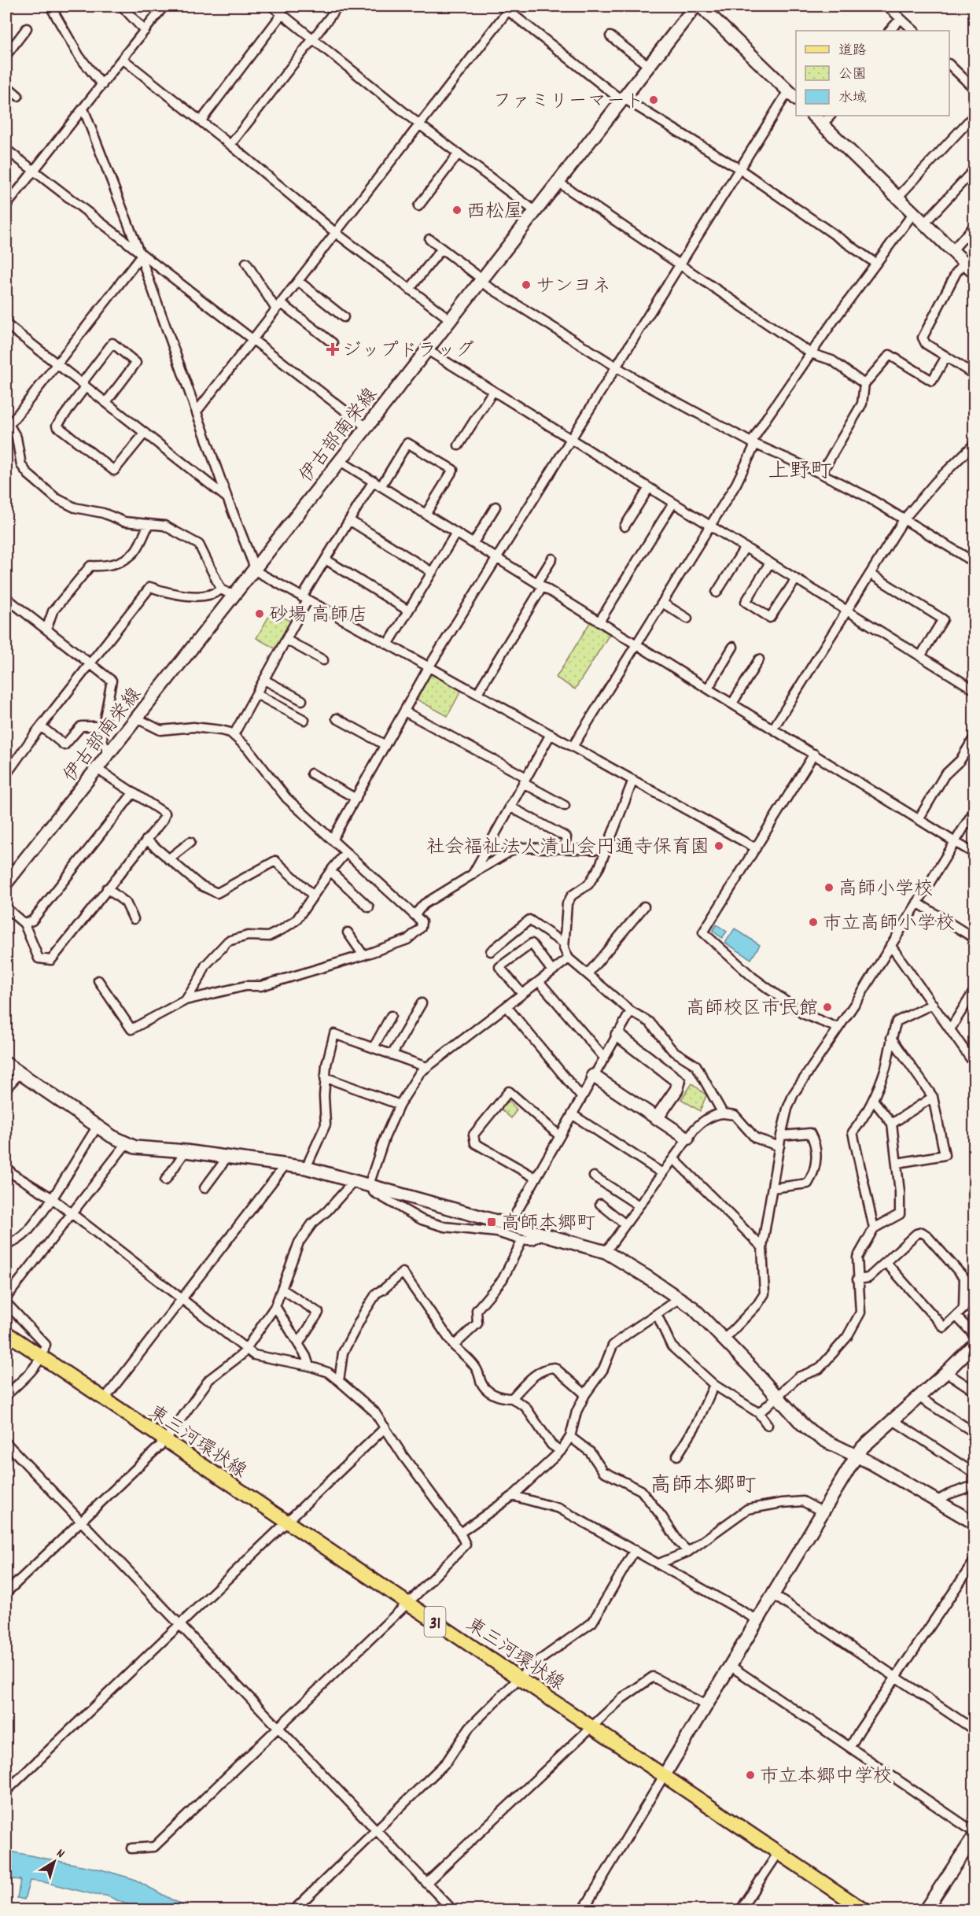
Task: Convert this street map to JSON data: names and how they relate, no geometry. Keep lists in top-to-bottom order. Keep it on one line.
{"streets":{"main road":["東三河環状線","31"],"street":["伊古部南栄線"]},"districts":["上野町","高師本郷町"],"places":{"other":["ファミリーマート","西松屋","サンヨネ","砂場 高師店","社会福祉法人清山会円通寺保育園","高師小学校","市立高師小学校","高師校区市民館","市立本郷中学校"],"health":["ジップドラッグ"],"transit":["高師本郷町"]},"legend":["道路","公園","水域"],"north":"top right"}
